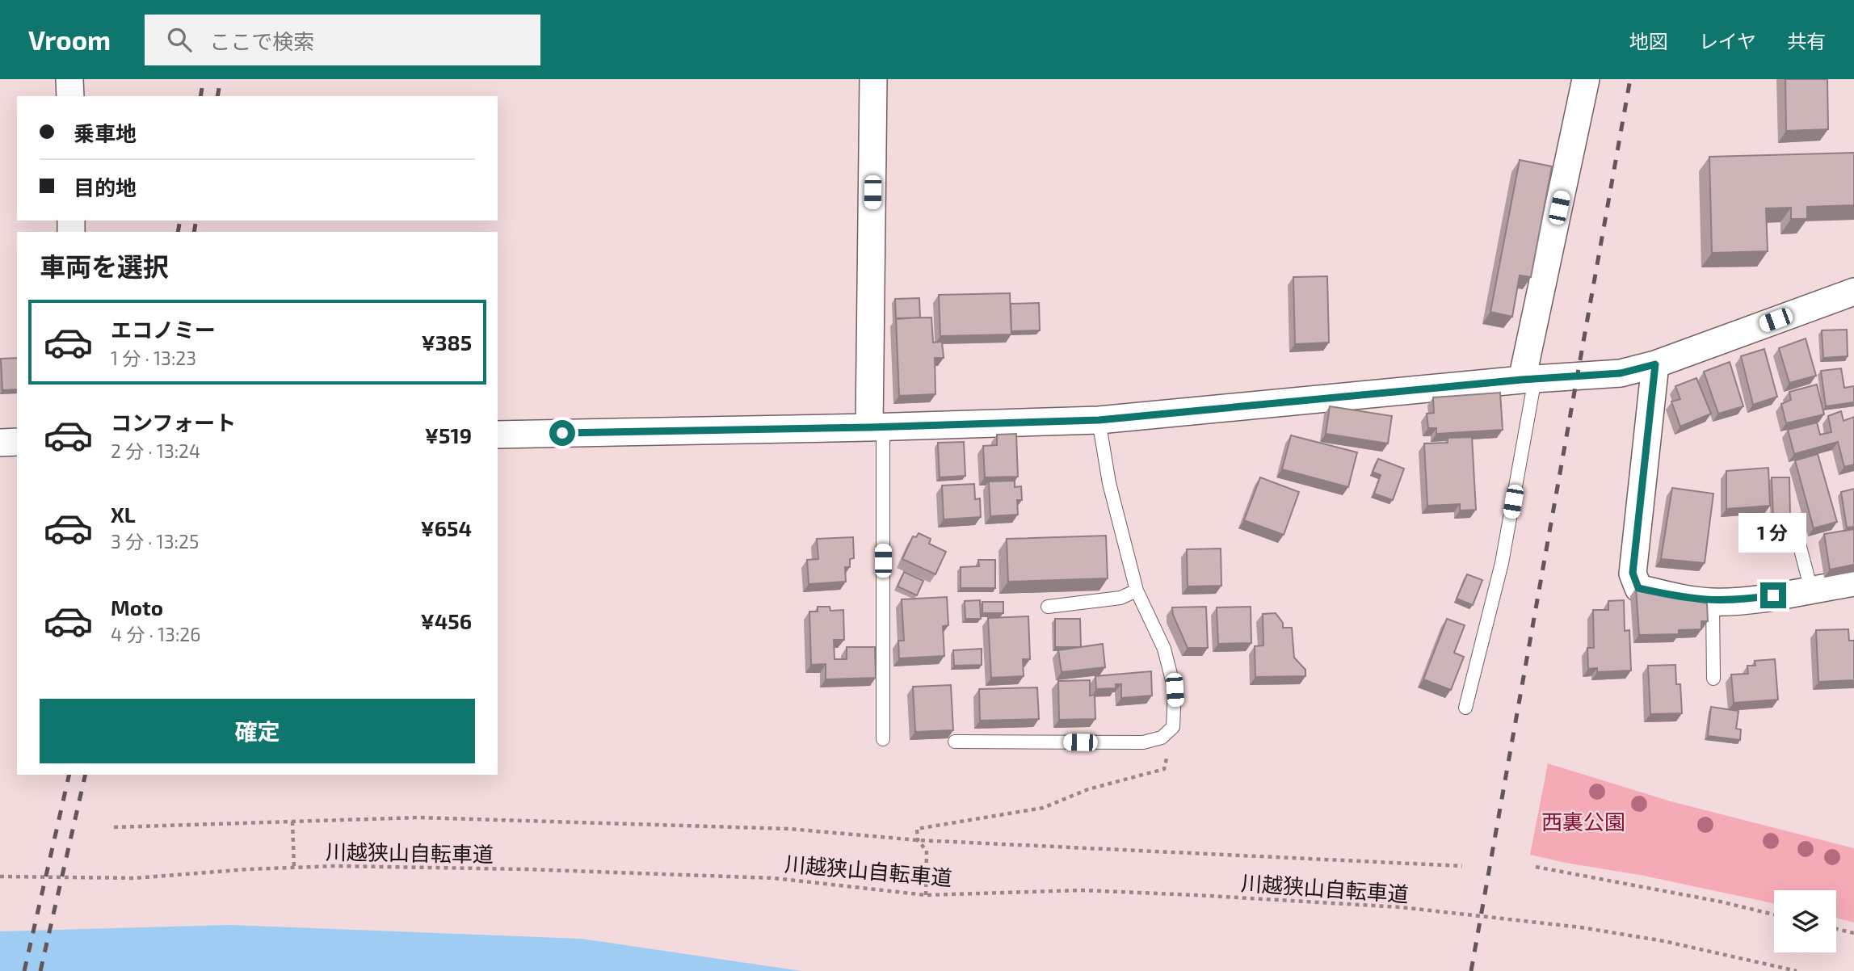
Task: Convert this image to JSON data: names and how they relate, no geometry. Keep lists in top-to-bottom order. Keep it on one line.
{"streets":{"path":["川越狭山自転車道"]},"parks":["西裏公園"],"page":{"header":"Vroom","search":"ここで検索","nav":["地図","レイヤ","共有"],"banner":["乗車地","目的地"],"heading":"車両を選択","list":[{"name":"エコノミー","note":"1 分 · 13:23","value":"¥385"},{"name":"コンフォート","note":"2 分 · 13:24","value":"¥519"},{"name":"XL","note":"3 分 · 13:25","value":"¥654"},{"name":"Moto","note":"4 分 · 13:26","value":"¥456"}],"bubble":"1 分","buttons":"確定"}}
